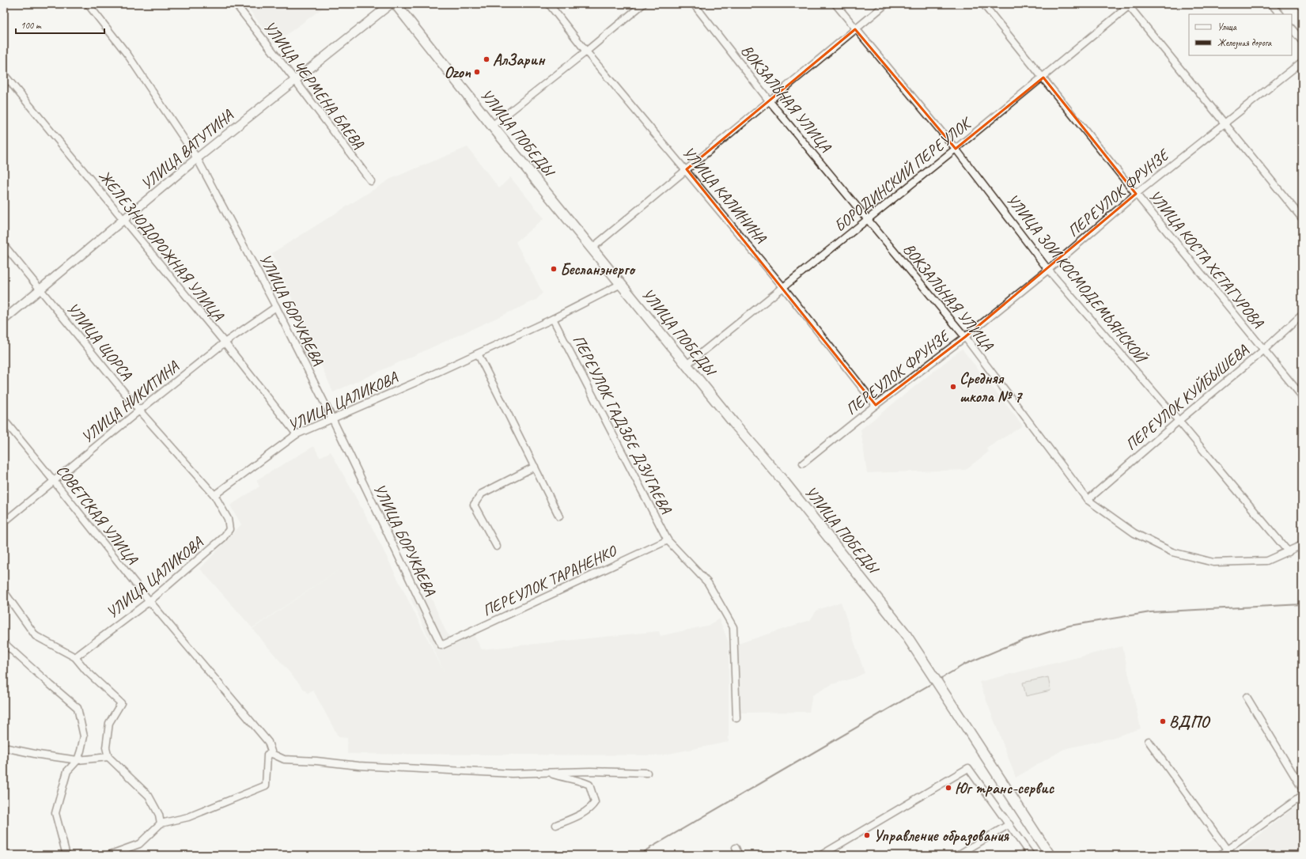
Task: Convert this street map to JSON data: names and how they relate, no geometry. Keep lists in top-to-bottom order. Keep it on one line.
{"streets":{"main road":["УЛИЦА ПОБЕДЫ"],"street":["УЛИЦА ЧЕРМЕНА БАЕВА","ВОКЗАЛЬНАЯ УЛИЦА","УЛИЦА ВАТУТИНА","БОРОДИНСКИЙ ПЕРЕУЛОК","ПЕРЕУЛОК ФРУНЗЕ","УЛИЦА КАЛИНИНА","ЖЕЛЕЗНОДОРОЖНАЯ УЛИЦА","УЛИЦА КОСТА ХЕТАГУРОВА","УЛИЦА ЗОИ КОСМОДЕМЬЯНСКОЙ","УЛИЦА БОРУКАЕВА","УЛИЦА ЩОРСА","ПЕРЕУЛОК КУЙБЫШЕВА","УЛИЦА ЦАЛИКОВА","УЛИЦА НИКИТИНА","ПЕРЕУЛОК ГАДЗБЕ ДЗУГАЕВА","СОВЕТСКАЯ УЛИЦА","ПЕРЕУЛОК ТАРАНЕНКО"]},"crossings":[["УЛИЦА ЧЕРМЕНА БАЕВА","УЛИЦА ВАТУТИНА"],["ВОКЗАЛЬНАЯ УЛИЦА","БОРОДИНСКИЙ ПЕРЕУЛОК"],["ВОКЗАЛЬНАЯ УЛИЦА","ПЕРЕУЛОК ФРУНЗЕ"],["ВОКЗАЛЬНАЯ УЛИЦА","УЛИЦА ЗОИ КОСМОДЕМЬЯНСКОЙ"],["ВОКЗАЛЬНАЯ УЛИЦА","ПЕРЕУЛОК КУЙБЫШЕВА"],["УЛИЦА ПОБЕДЫ","БОРОДИНСКИЙ ПЕРЕУЛОК"],["УЛИЦА ПОБЕДЫ","УЛИЦА ЦАЛИКОВА"],["УЛИЦА ВАТУТИНА","ЖЕЛЕЗНОДОРОЖНАЯ УЛИЦА"],["УЛИЦА ВАТУТИНА","УЛИЦА БОРУКАЕВА"],["УЛИЦА ВАТУТИНА","УЛИЦА ЩОРСА"],["БОРОДИНСКИЙ ПЕРЕУЛОК","УЛИЦА КАЛИНИНА"],["БОРОДИНСКИЙ ПЕРЕУЛОК","УЛИЦА КОСТА ХЕТАГУРОВА"],["БОРОДИНСКИЙ ПЕРЕУЛОК","УЛИЦА ЗОИ КОСМОДЕМЬЯНСКОЙ"],["ПЕРЕУЛОК ФРУНЗЕ","УЛИЦА КАЛИНИНА"],["ПЕРЕУЛОК ФРУНЗЕ","УЛИЦА КОСТА ХЕТАГУРОВА"],["ПЕРЕУЛОК ФРУНЗЕ","УЛИЦА ЗОИ КОСМОДЕМЬЯНСКОЙ"],["ЖЕЛЕЗНОДОРОЖНАЯ УЛИЦА","УЛИЦА ЦАЛИКОВА"],["ЖЕЛЕЗНОДОРОЖНАЯ УЛИЦА","УЛИЦА НИКИТИНА"],["УЛИЦА КОСТА ХЕТАГУРОВА","ПЕРЕУЛОК КУЙБЫШЕВА"],["УЛИЦА ЗОИ КОСМОДЕМЬЯНСКОЙ","ПЕРЕУЛОК КУЙБЫШЕВА"],["УЛИЦА БОРУКАЕВА","УЛИЦА ЦАЛИКОВА"],["УЛИЦА БОРУКАЕВА","УЛИЦА НИКИТИНА"],["УЛИЦА БОРУКАЕВА","ПЕРЕУЛОК ТАРАНЕНКО"],["УЛИЦА ЩОРСА","УЛИЦА ЦАЛИКОВА"],["УЛИЦА ЩОРСА","УЛИЦА НИКИТИНА"],["УЛИЦА ЦАЛИКОВА","ПЕРЕУЛОК ГАДЗБЕ ДЗУГАЕВА"],["УЛИЦА ЦАЛИКОВА","СОВЕТСКАЯ УЛИЦА"],["УЛИЦА НИКИТИНА","СОВЕТСКАЯ УЛИЦА"],["ПЕРЕУЛОК ГАДЗБЕ ДЗУГАЕВА","ПЕРЕУЛОК ТАРАНЕНКО"]],"places":["АлЗарин","Ozon","Бесланэнерго","Средняя школа № 7","ВДПО","Юг транс-сервис","Управление образования"],"legend":["Улица","Железная дорога"],"scale_bar":"100 m"}
